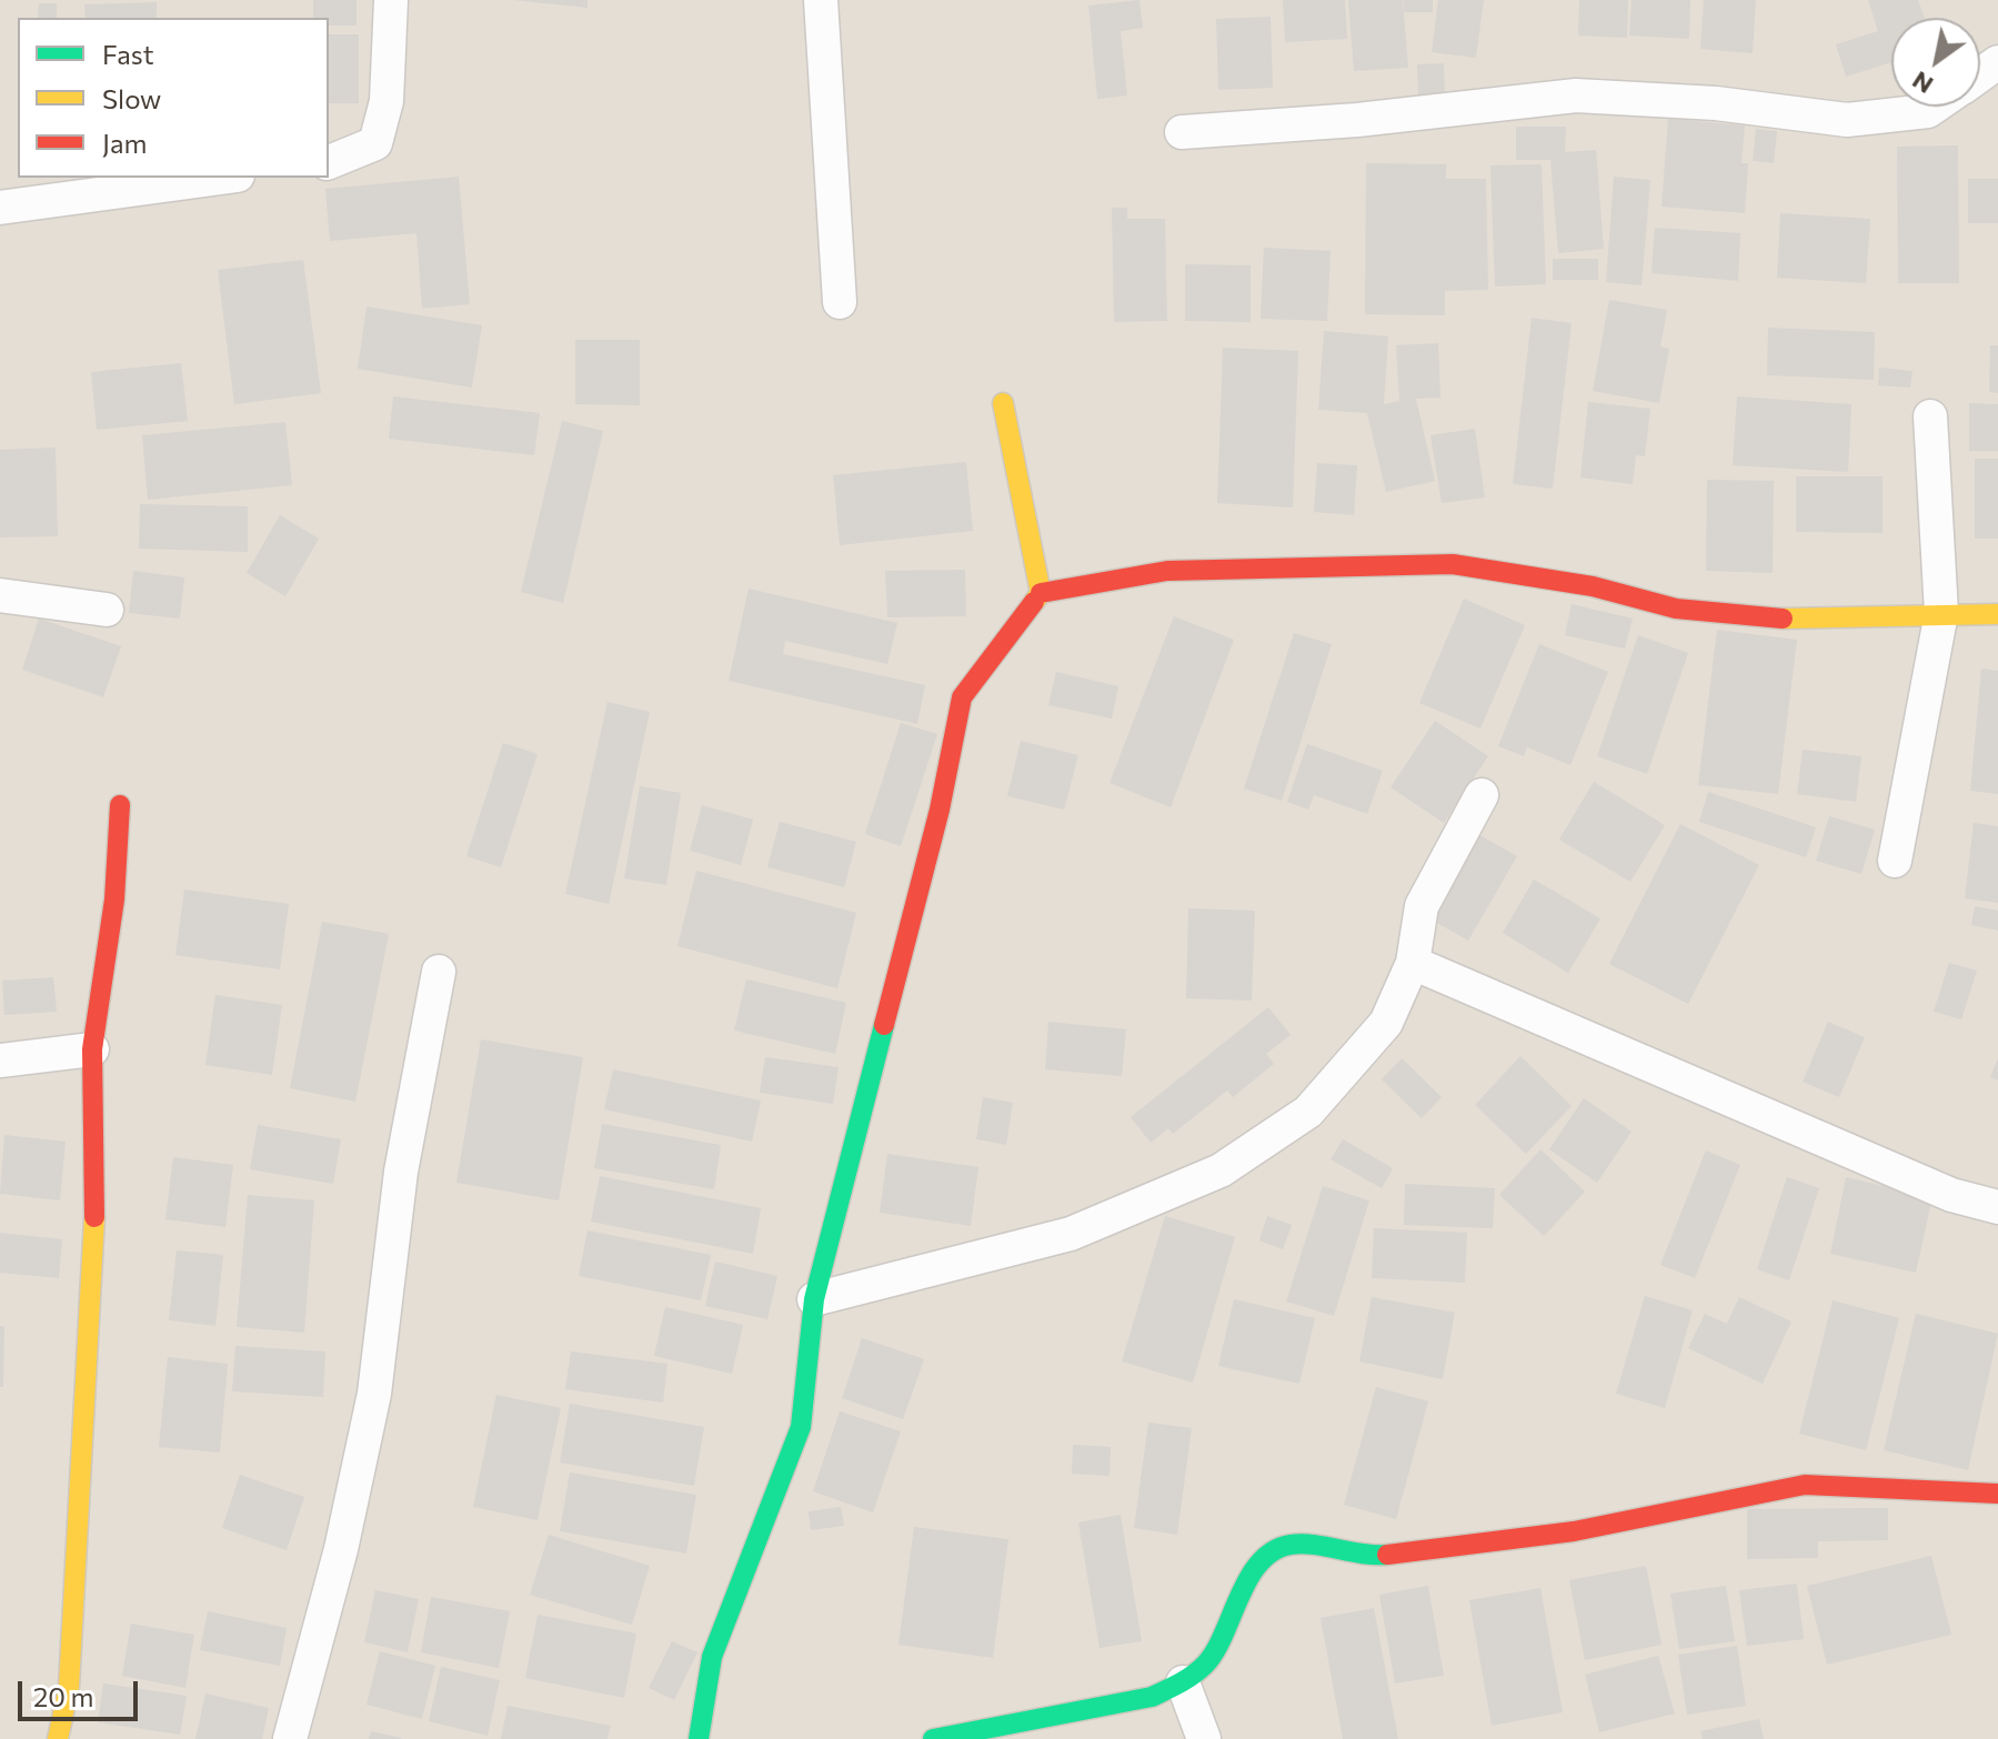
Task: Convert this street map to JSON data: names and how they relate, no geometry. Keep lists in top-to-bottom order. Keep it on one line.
{"legend":["Fast","Slow","Jam"],"scale_bar":"20 m","north":"bottom left"}
